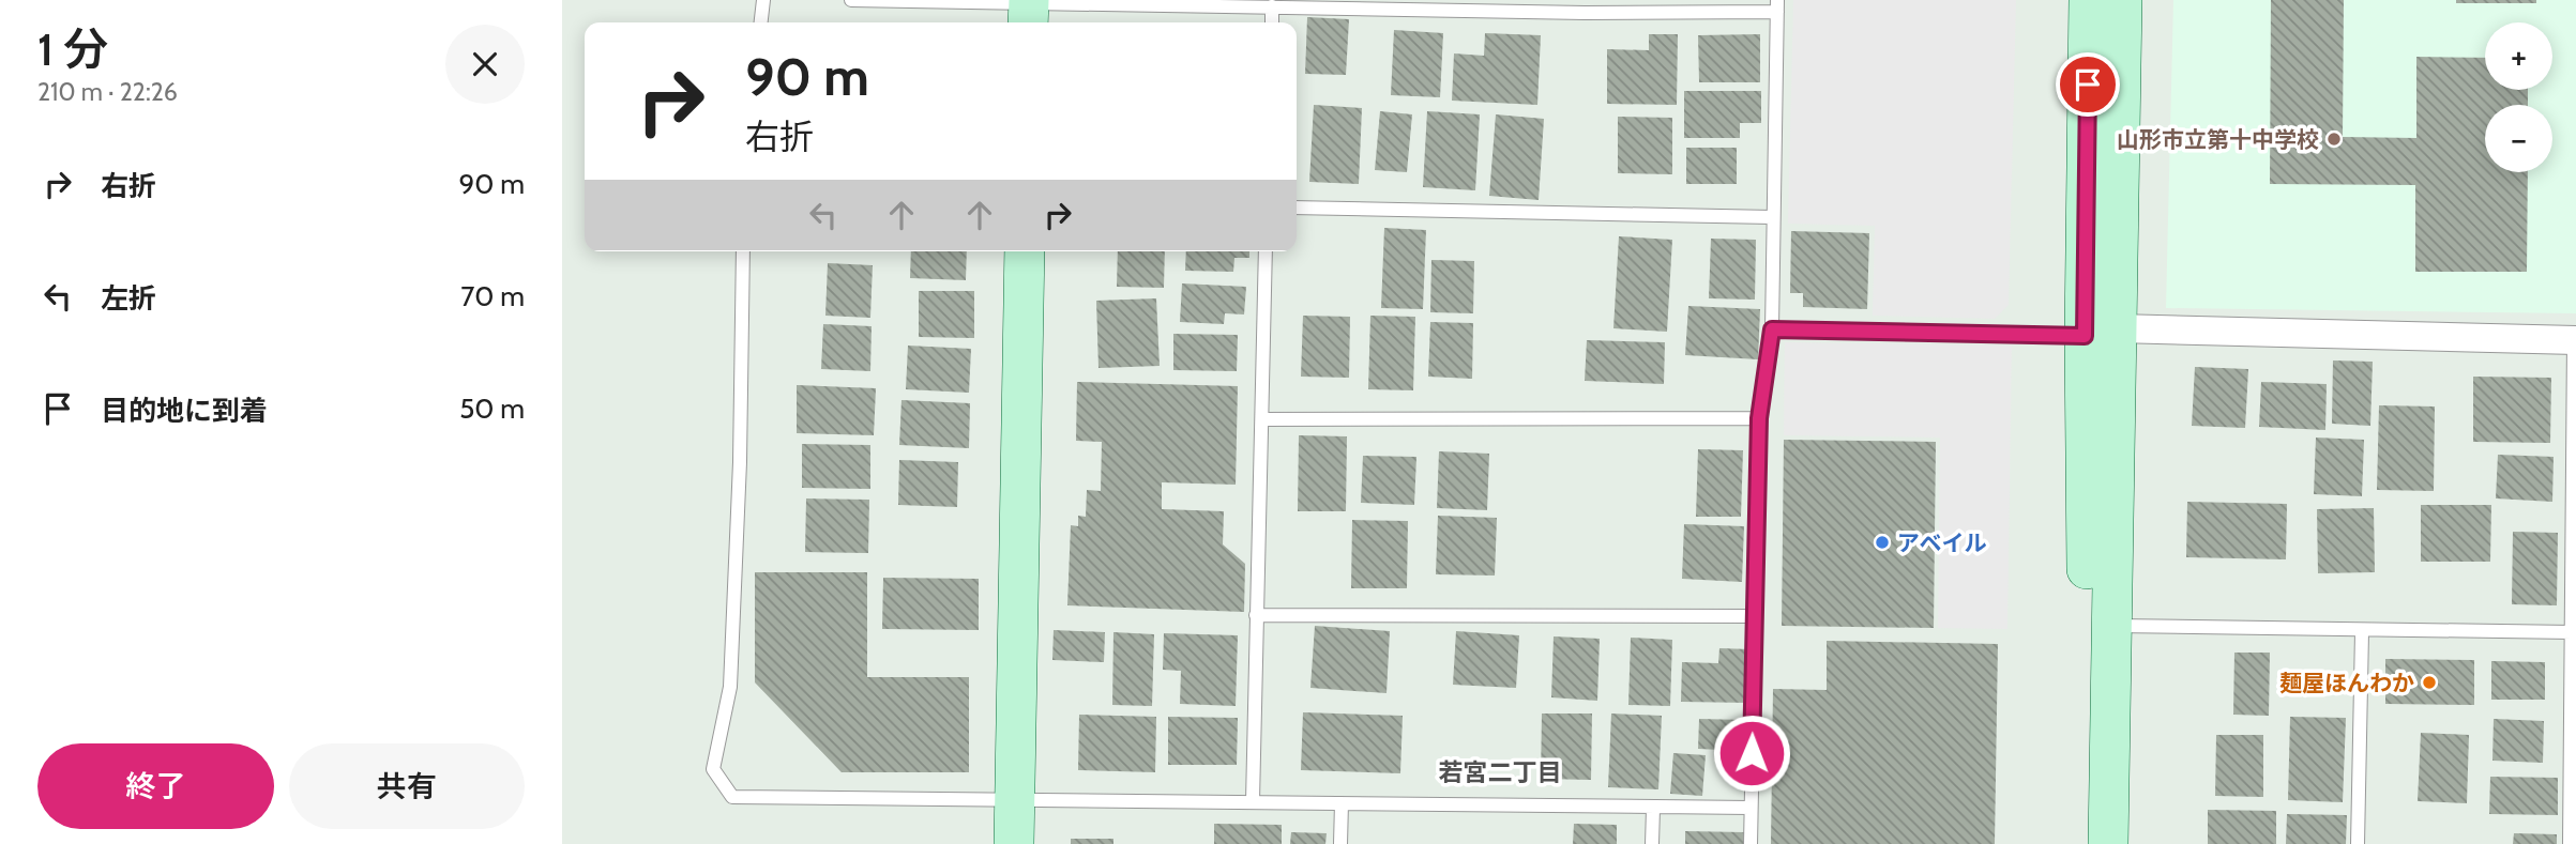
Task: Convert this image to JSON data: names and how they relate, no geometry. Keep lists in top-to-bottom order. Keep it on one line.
{"districts":["若宮二丁目"],"places":["山形市立第十中学校","アベイル","麺屋ほんわか"],"page":{"heading":["1 分","210 m · 22:26"],"map_buttons":["+","−"],"turn":["90 m","右折"],"list":[{"name":"右折","value":"90 m"},{"name":"左折","value":"70 m"},{"name":"目的地に到着","value":"50 m"}],"buttons":["終了","共有"]}}
